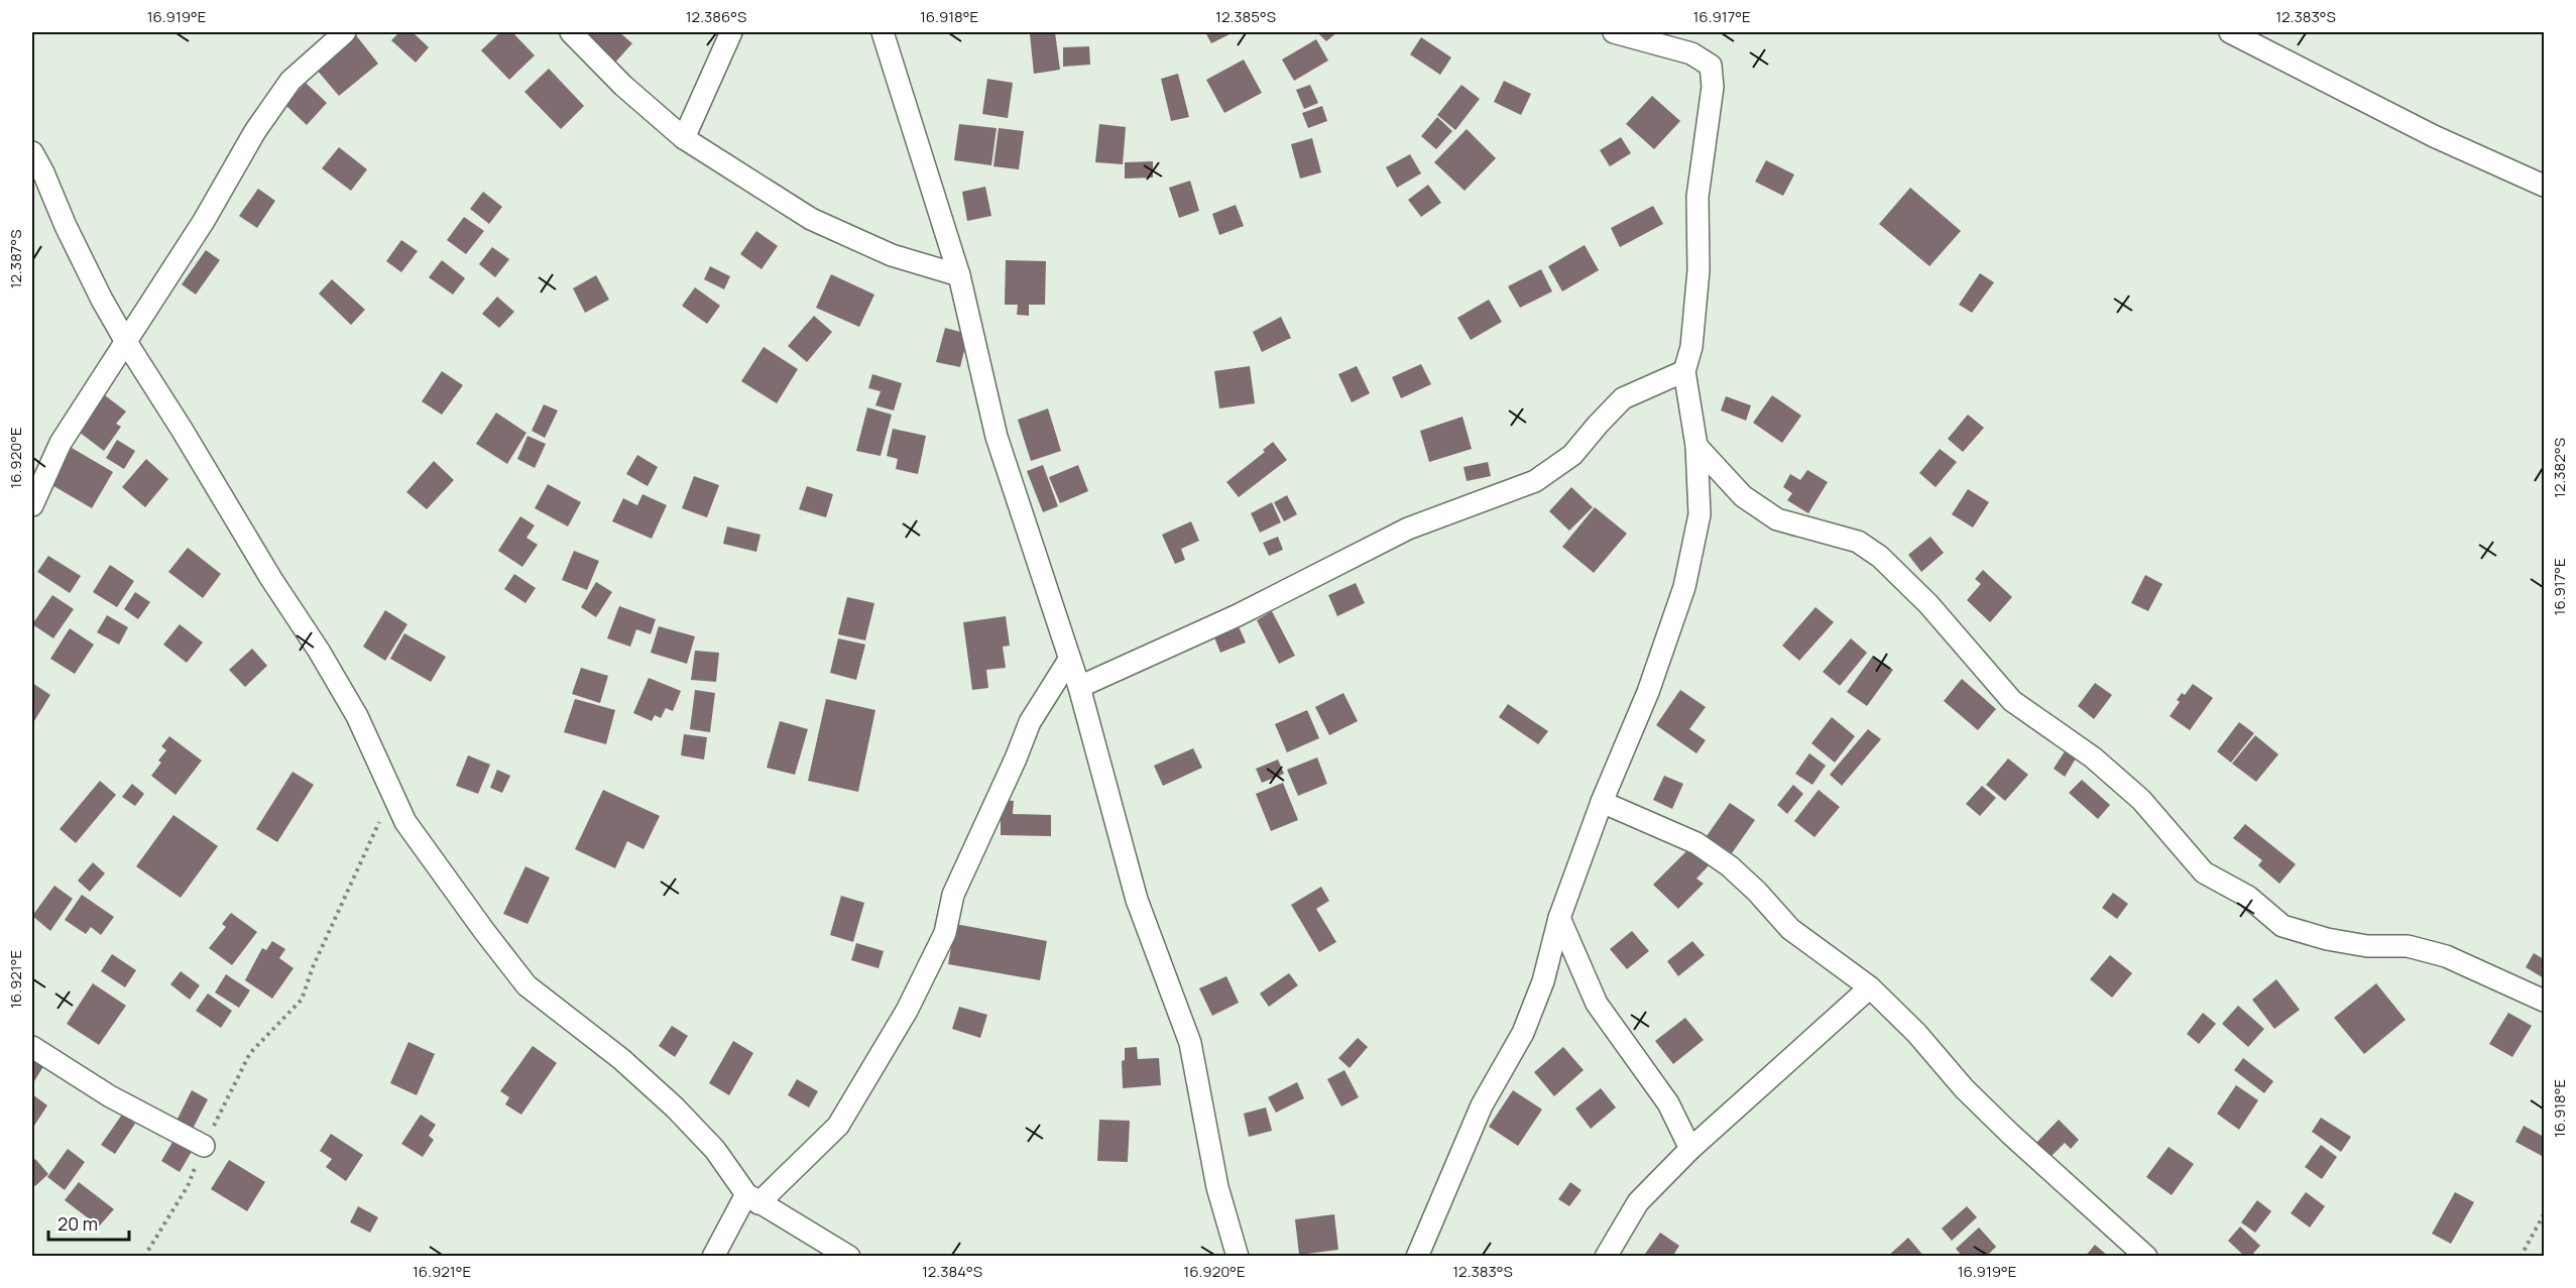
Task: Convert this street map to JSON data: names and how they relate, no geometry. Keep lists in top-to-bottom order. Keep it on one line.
{"scale_bar":"20 m","coordinates":["16.919°E","12.386°S","16.918°E","12.385°S","16.917°E","12.383°S","12.387°S","16.920°E","12.382°S","16.921°E","12.384°S"]}
